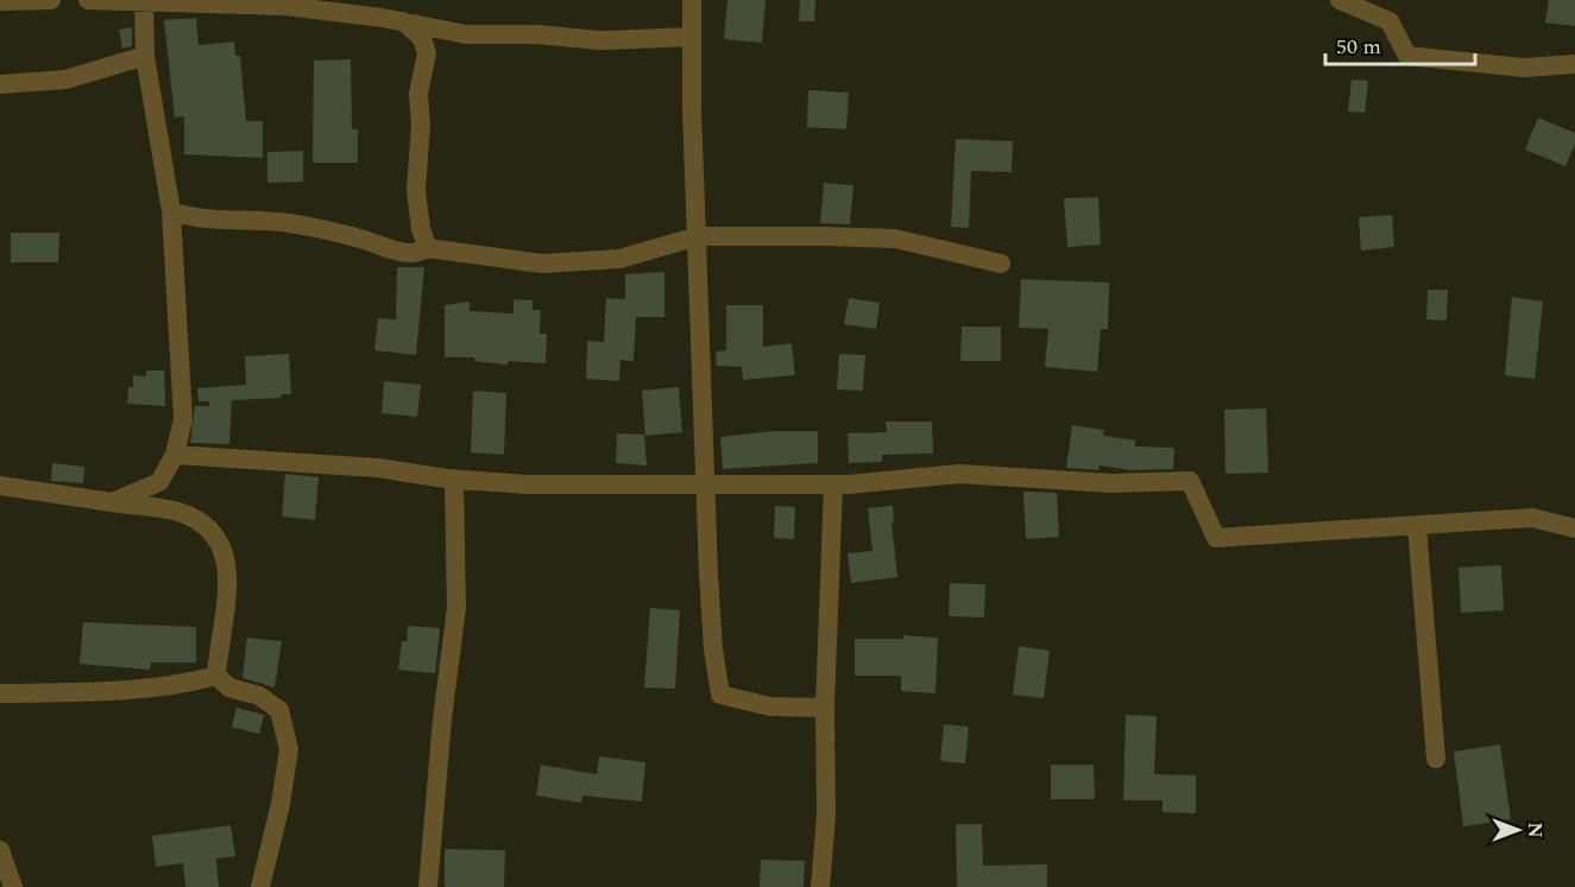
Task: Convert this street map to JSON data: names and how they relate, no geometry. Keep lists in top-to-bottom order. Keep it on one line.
{"scale_bar":"50 m","north":"right"}
